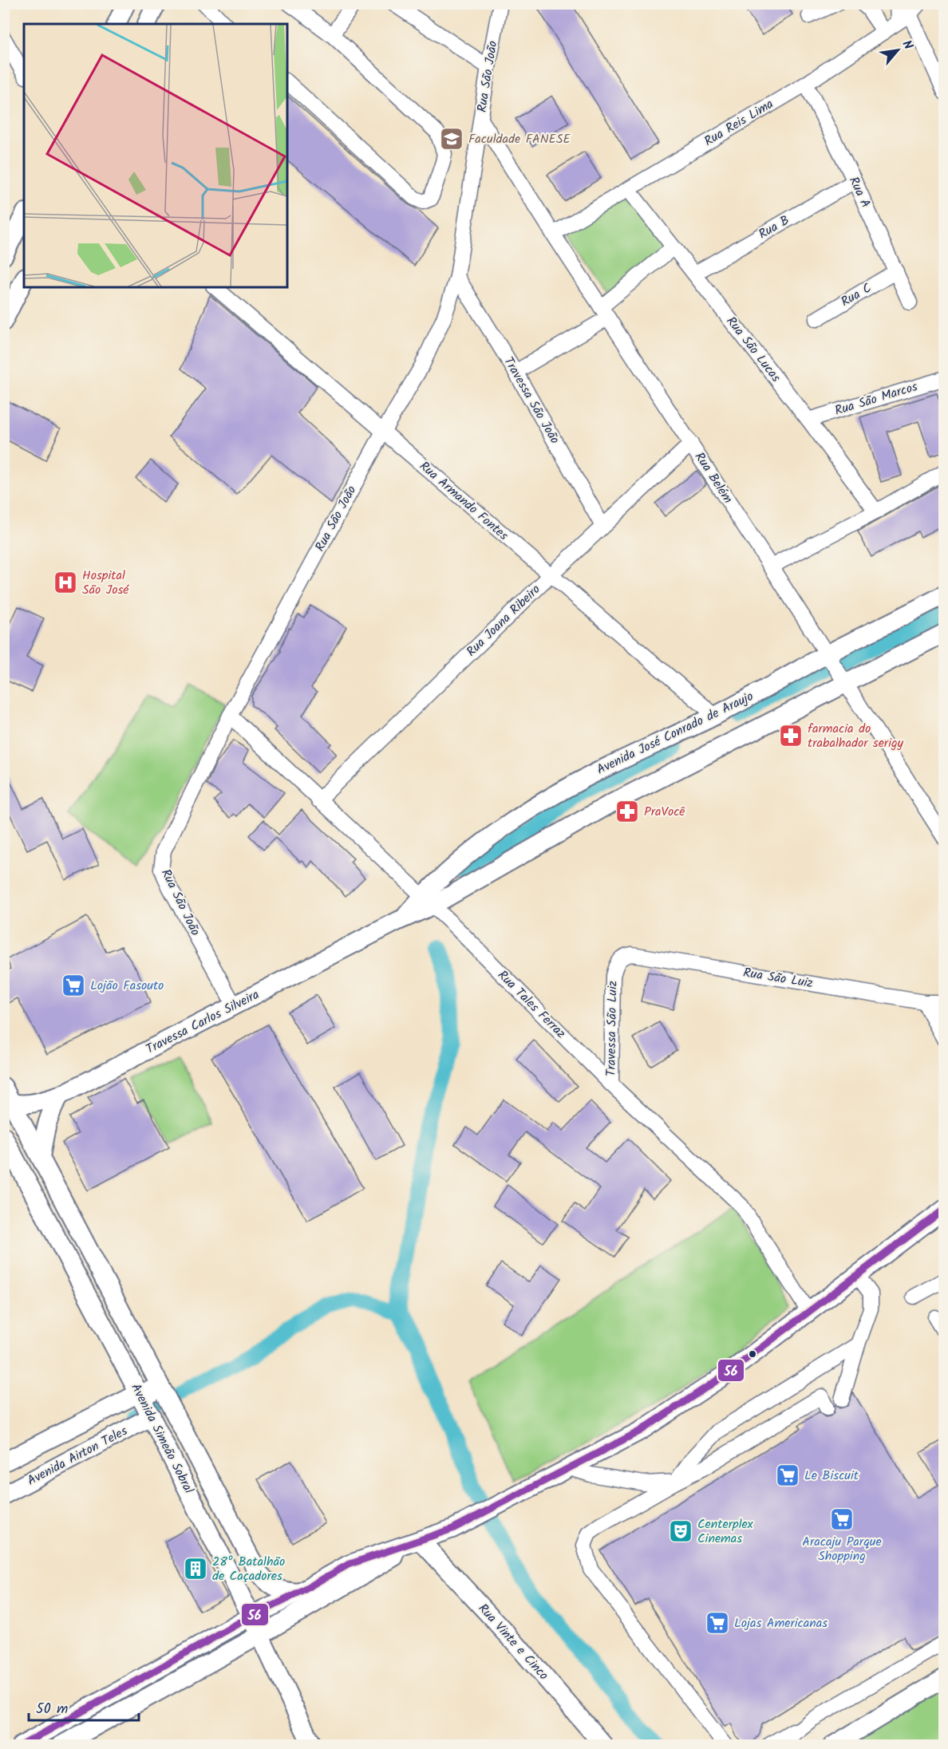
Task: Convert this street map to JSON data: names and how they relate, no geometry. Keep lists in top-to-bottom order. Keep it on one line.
{"streets":{"main road":["Avenida José Conrado de Araujo","Travessa Carlos Silveira","Avenida Simeão Sobral","Avenida Airton Teles","Rua Vinte e Cinco"],"street":["Rua São João","Rua Reis Lima","Rua A","Rua B","Rua C","Rua São Lucas","Rua São Marcos","Travessa São João","Rua Belém","Rua Armando Fontes","Rua Joana Ribeiro","Rua São Luiz","Rua Tales Ferraz","Travessa São Luiz"]},"crossings":[["Rua São João","Travessa São João"],["Rua São João","Rua Belém"],["Rua São João","Rua Armando Fontes"],["Rua São João","Rua Tales Ferraz"],["Rua São João","Travessa Carlos Silveira"],["Rua Reis Lima","Rua A"],["Rua Reis Lima","Rua São Lucas"],["Rua Reis Lima","Rua Belém"],["Rua A","Rua B"],["Rua A","Rua C"],["Rua B","Rua São Lucas"],["Rua São Lucas","Rua São Marcos"],["Travessa São João","Rua Joana Ribeiro"],["Rua Belém","Rua Joana Ribeiro"],["Rua Belém","Avenida José Conrado de Araujo"],["Rua Armando Fontes","Rua Joana Ribeiro"],["Rua Armando Fontes","Avenida José Conrado de Araujo"],["Rua Joana Ribeiro","Rua Tales Ferraz"],["Avenida José Conrado de Araujo","Rua Tales Ferraz"],["Avenida José Conrado de Araujo","Travessa Carlos Silveira"],["Rua São Luiz","Travessa São Luiz"],["Rua Tales Ferraz","Travessa Carlos Silveira"],["Rua Tales Ferraz","Travessa São Luiz"],["Avenida Simeão Sobral","Avenida Airton Teles"]],"places":{"school or university":["Faculdade FANESE"],"hospital":["Hospital São José"],"pharmacy":["farmacia do trabalhador serigy","PraVocê"],"supermarket":["Lojão Fasouto","Le Biscuit","Aracaju Parque Shopping","Lojas Americanas"],"theatre":["Centerplex Cinemas"],"building":["28º Batalhão de Caçadores"]},"lines":["transit line 56"],"scale_bar":"50 m","north":"top right"}
